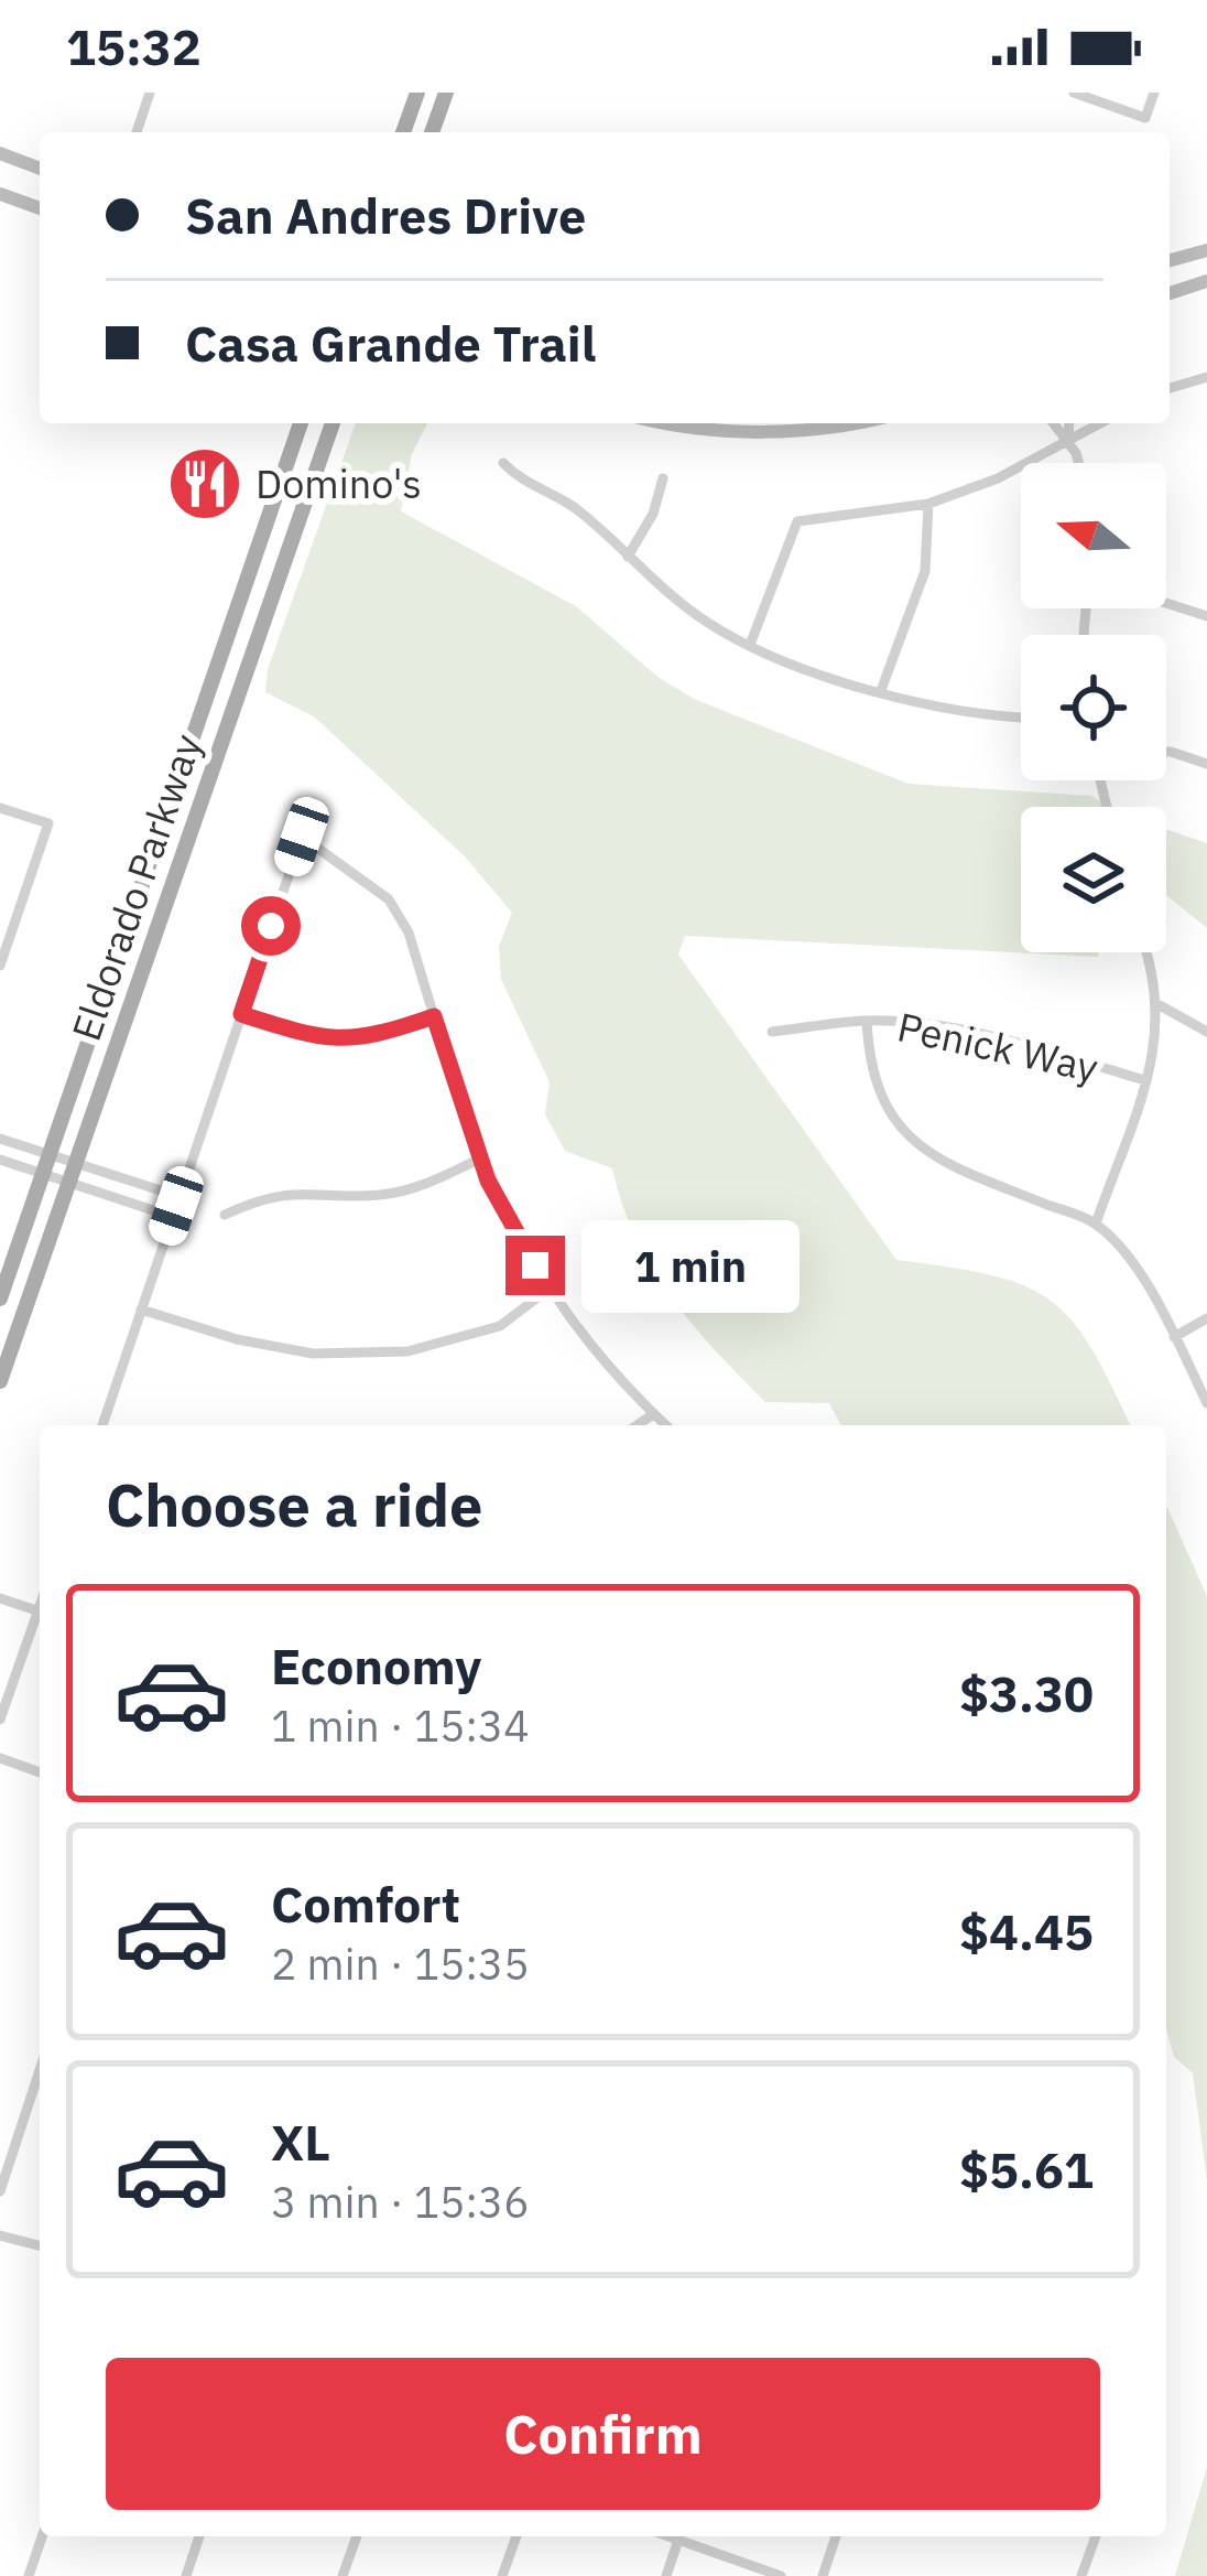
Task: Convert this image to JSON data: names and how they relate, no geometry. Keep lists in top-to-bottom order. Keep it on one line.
{"streets":{"main road":["Eldorado Parkway"],"street":["Penick Way"]},"places":{"restaurant":["Domino's"]},"north":"left","page":{"status":"15:32","banner":["San Andres Drive","Casa Grande Trail"],"bubble":"1 min","heading":"Choose a ride","list":[{"name":"Economy","note":"1 min · 15:34","value":"$3.30"},{"name":"Comfort","note":"2 min · 15:35","value":"$4.45"},{"name":"XL","note":"3 min · 15:36","value":"$5.61"}],"buttons":"Confirm"}}
